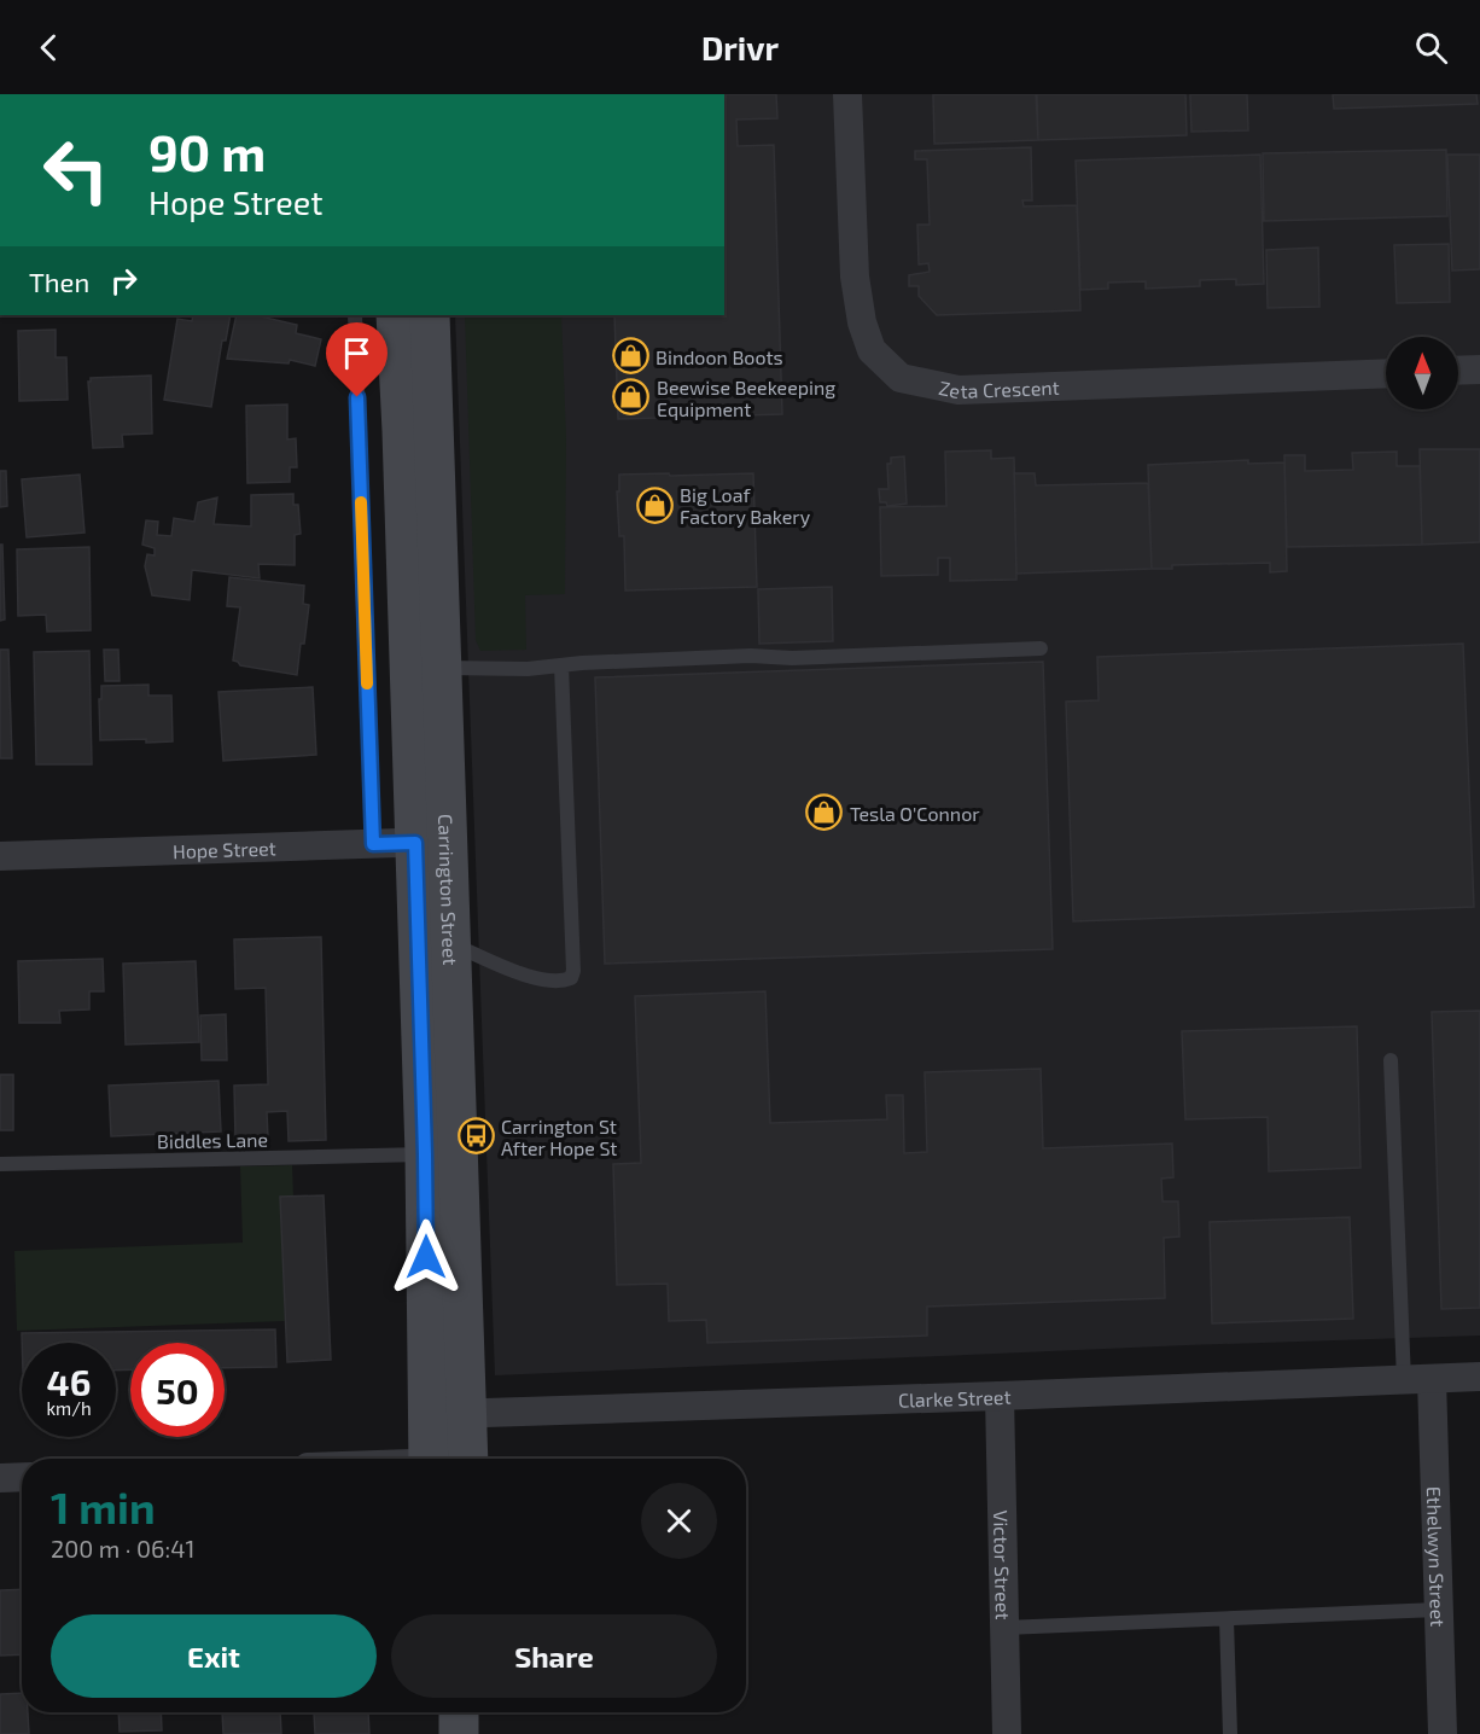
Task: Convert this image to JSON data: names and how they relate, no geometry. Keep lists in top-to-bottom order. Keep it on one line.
{"streets":{"main road":["Carrington Street"],"street":["Zeta Crescent","Hope Street","Clarke Street","Ethelwyn Street","Victor Street"],"lane":["Biddles Lane"]},"crossings":[["Hope Street","Carrington Street"],["Carrington Street","Biddles Lane"],["Carrington Street","Clarke Street"],["Clarke Street","Ethelwyn Street"],["Clarke Street","Victor Street"]],"places":{"shop":["Bindoon Boots","Beewise Beekeeping Equipment","Big Loaf Factory Bakery","Tesla O'Connor"],"bus stop":["Carrington St After Hope St"]},"north":"top","page":{"header":"Drivr","turn":["90 m","Hope Street"],"then":"Then","speed":"46 km/h","limit":"50","heading":["1 min","200 m · 06:41"],"buttons":["Exit","Share"]}}
